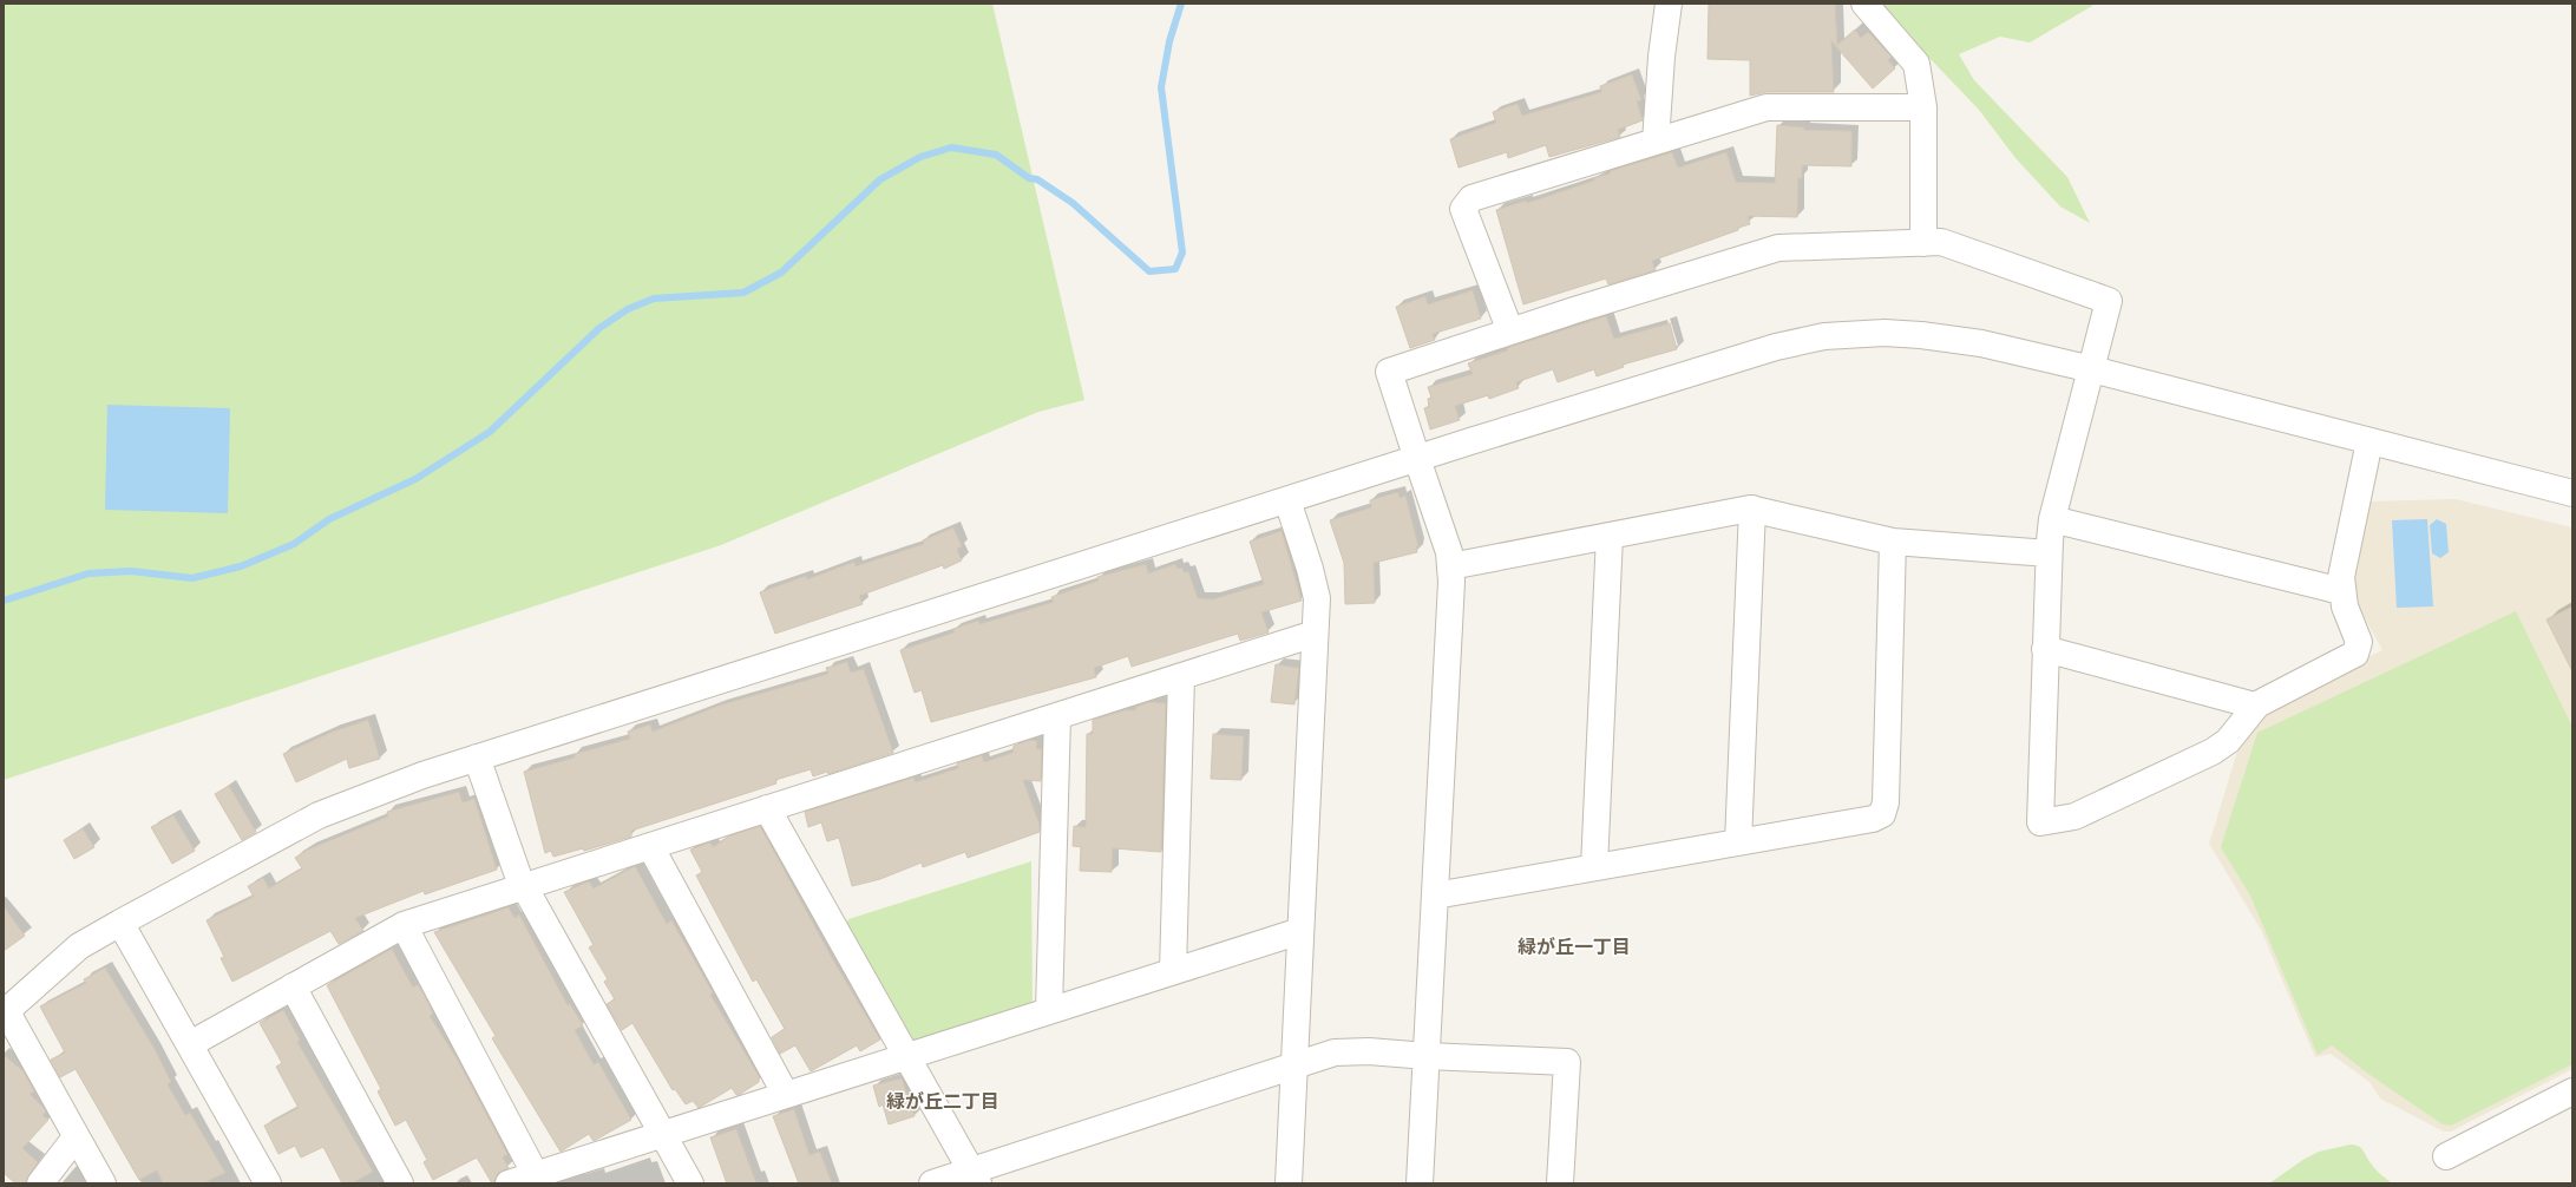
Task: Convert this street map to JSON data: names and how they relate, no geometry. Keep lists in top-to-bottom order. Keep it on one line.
{"districts":["緑が丘一丁目","緑が丘二丁目"]}
